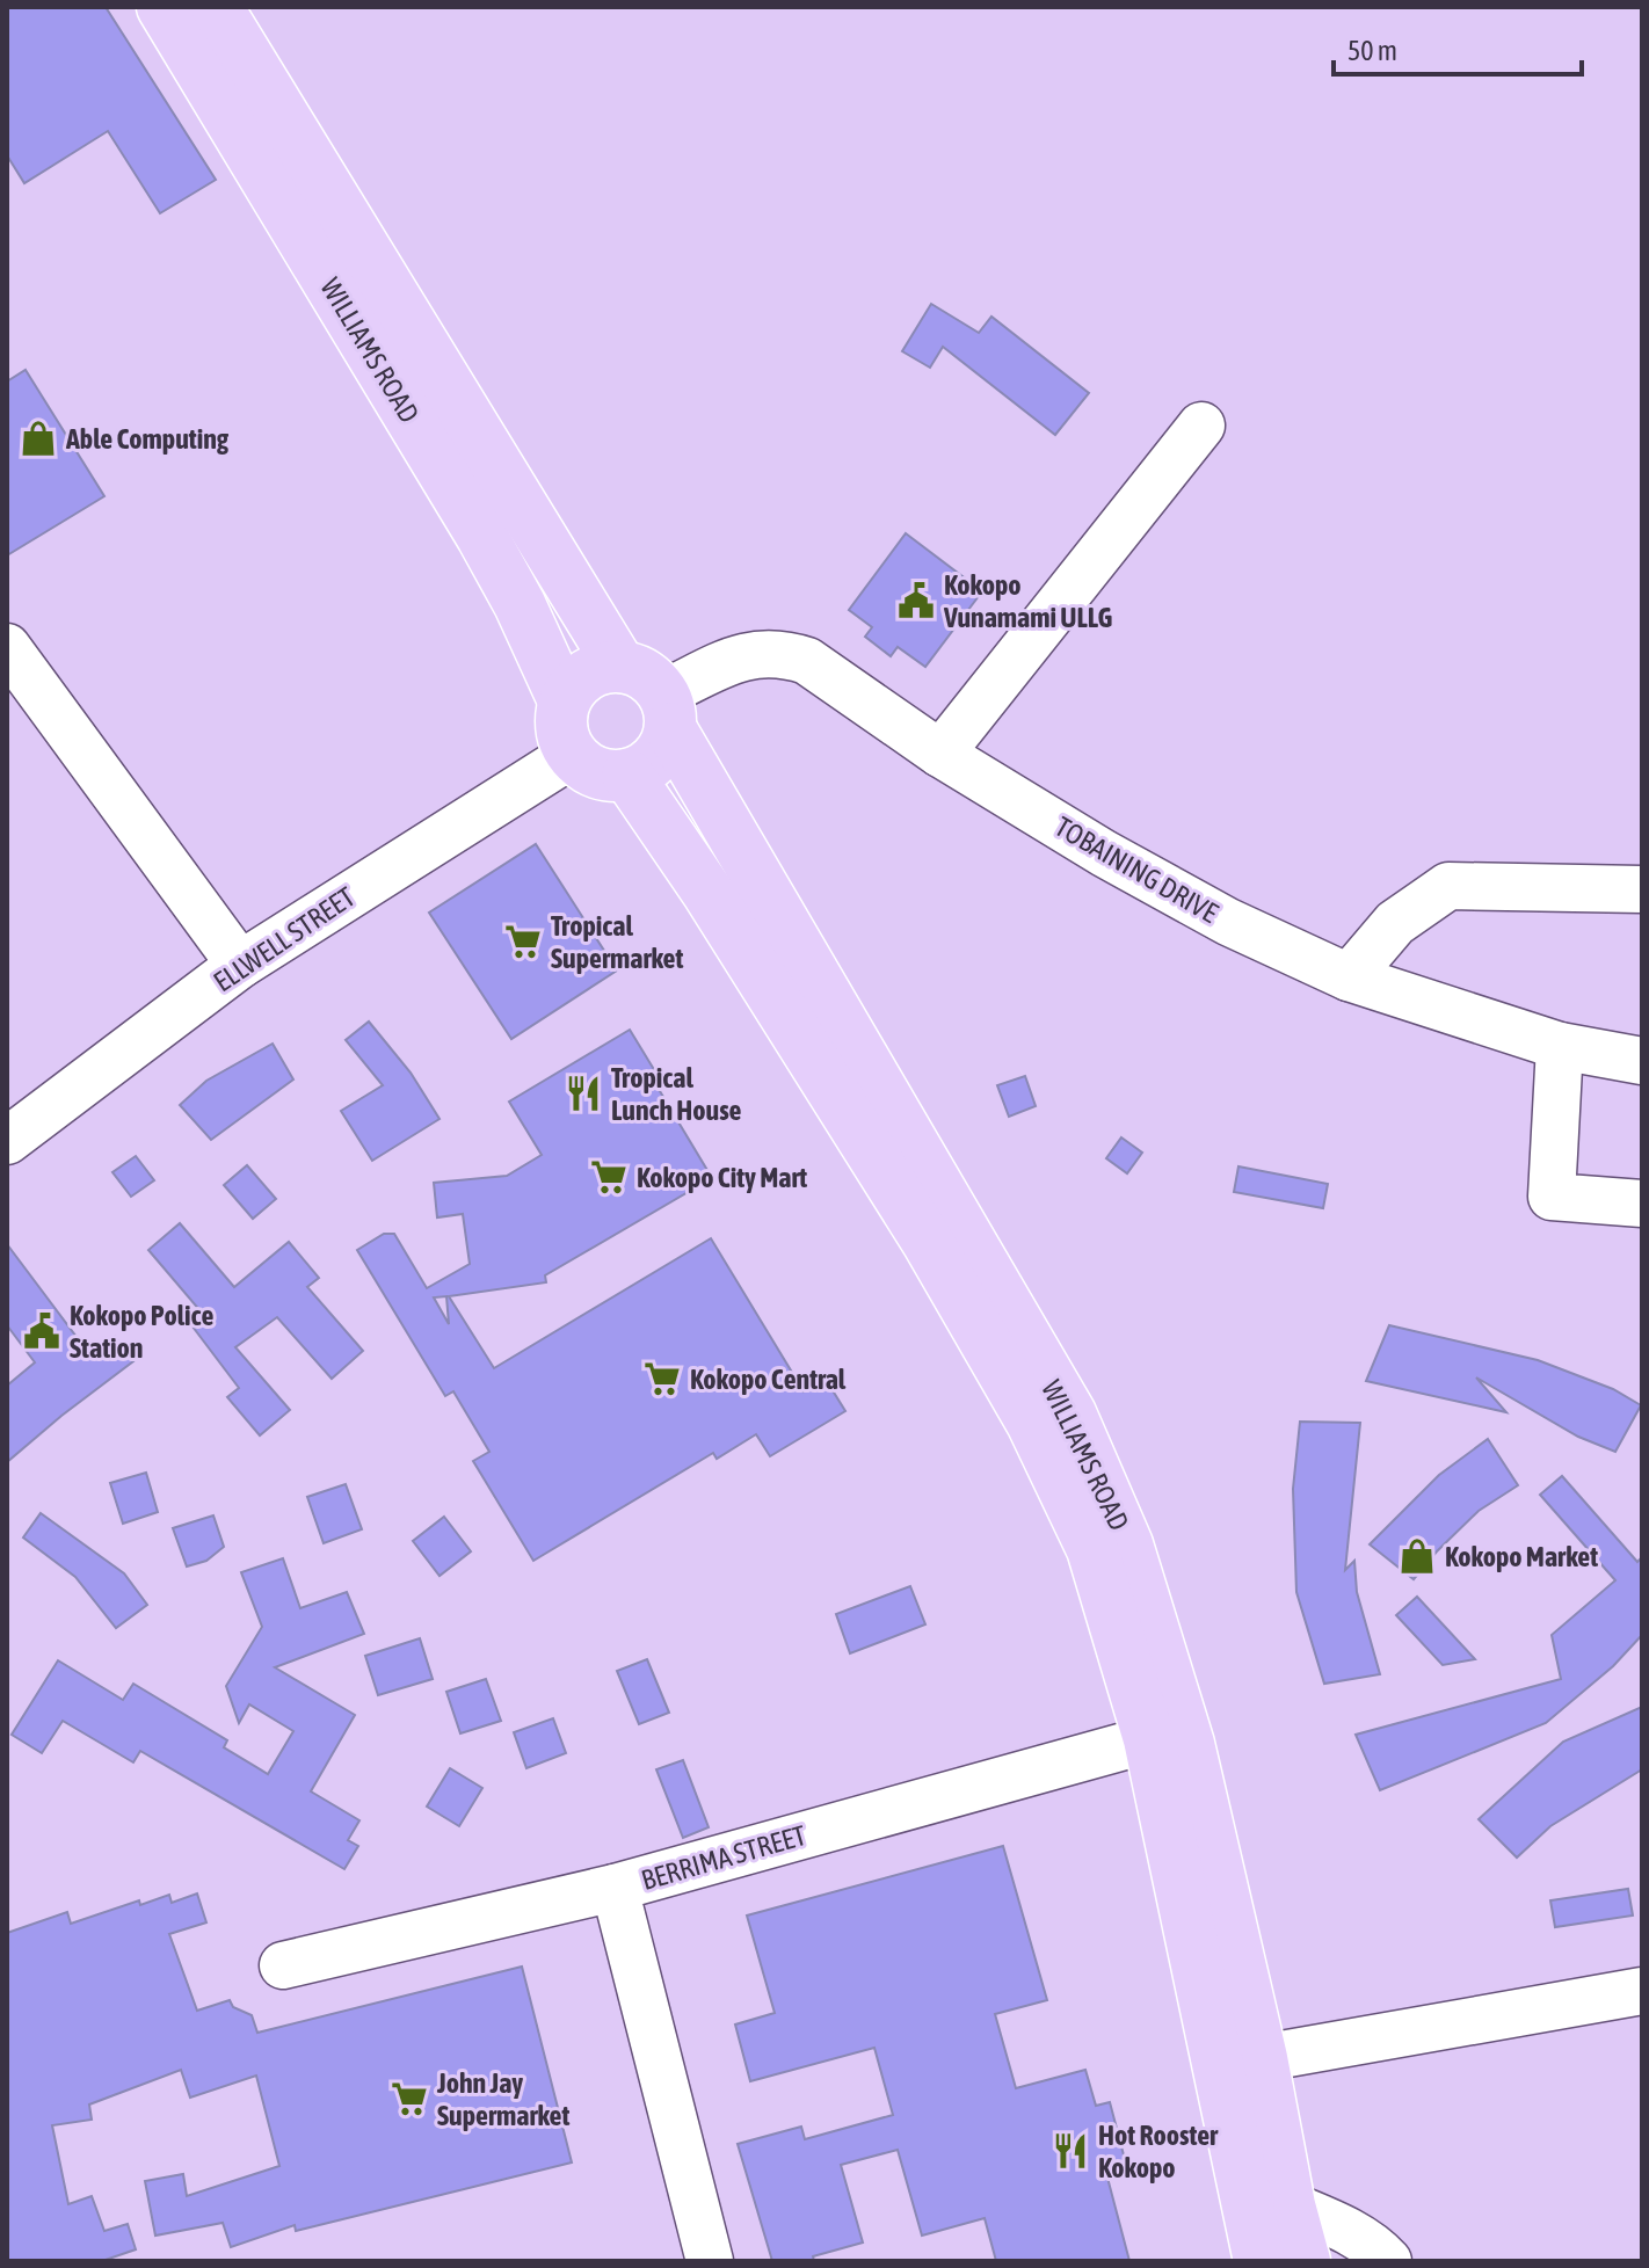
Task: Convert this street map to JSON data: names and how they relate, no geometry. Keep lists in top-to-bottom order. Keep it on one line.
{"streets":{"main road":["WILLIAMS ROAD"],"street":["TOBAINING DRIVE","ELLWELL STREET","BERRIMA STREET"]},"crossings":[["WILLIAMS ROAD","TOBAINING DRIVE"],["WILLIAMS ROAD","ELLWELL STREET"],["WILLIAMS ROAD","BERRIMA STREET"],["TOBAINING DRIVE","ELLWELL STREET"]],"places":{"shop":["Able Computing","Kokopo Market"],"public building":["Kokopo Vunamami ULLG","Kokopo Police Station"],"supermarket":["Tropical Supermarket","Kokopo City Mart","Kokopo Central","John Jay Supermarket"],"restaurant":["Tropical Lunch House","Hot Rooster Kokopo"]},"scale_bar":"50 m"}
